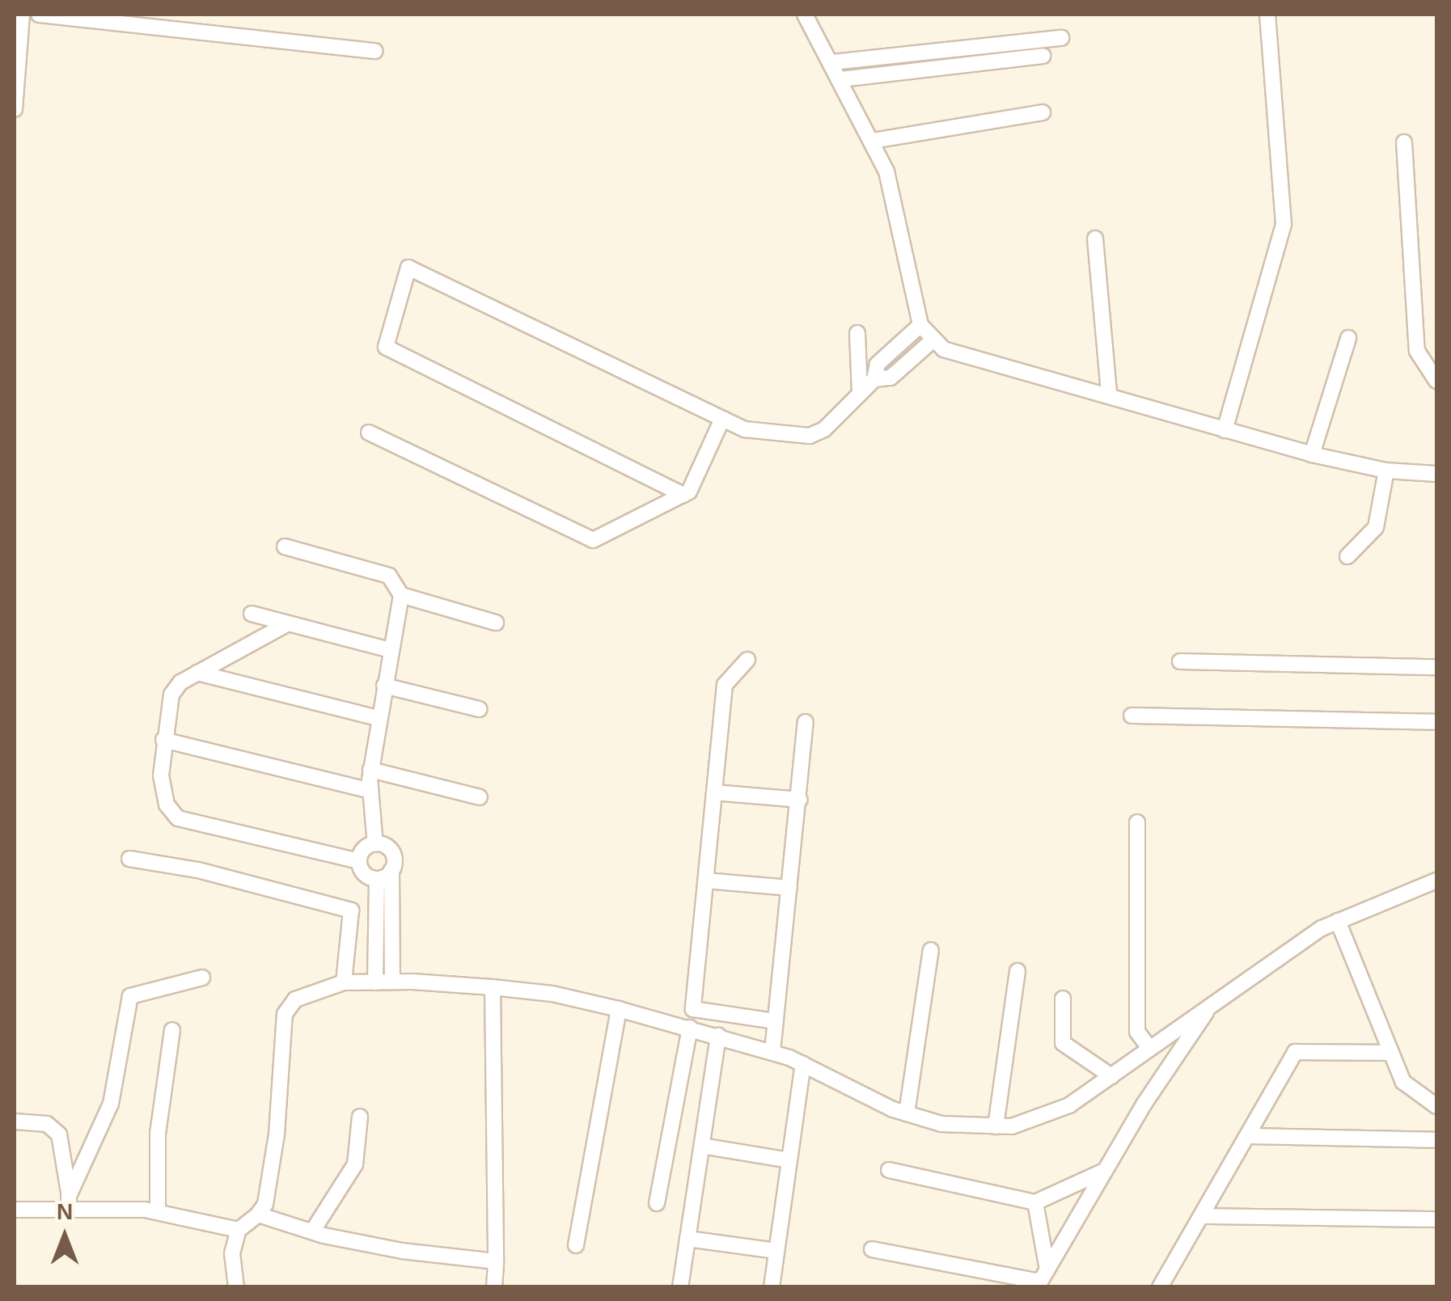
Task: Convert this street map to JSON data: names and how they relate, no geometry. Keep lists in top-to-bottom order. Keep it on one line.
{"north":"top"}
